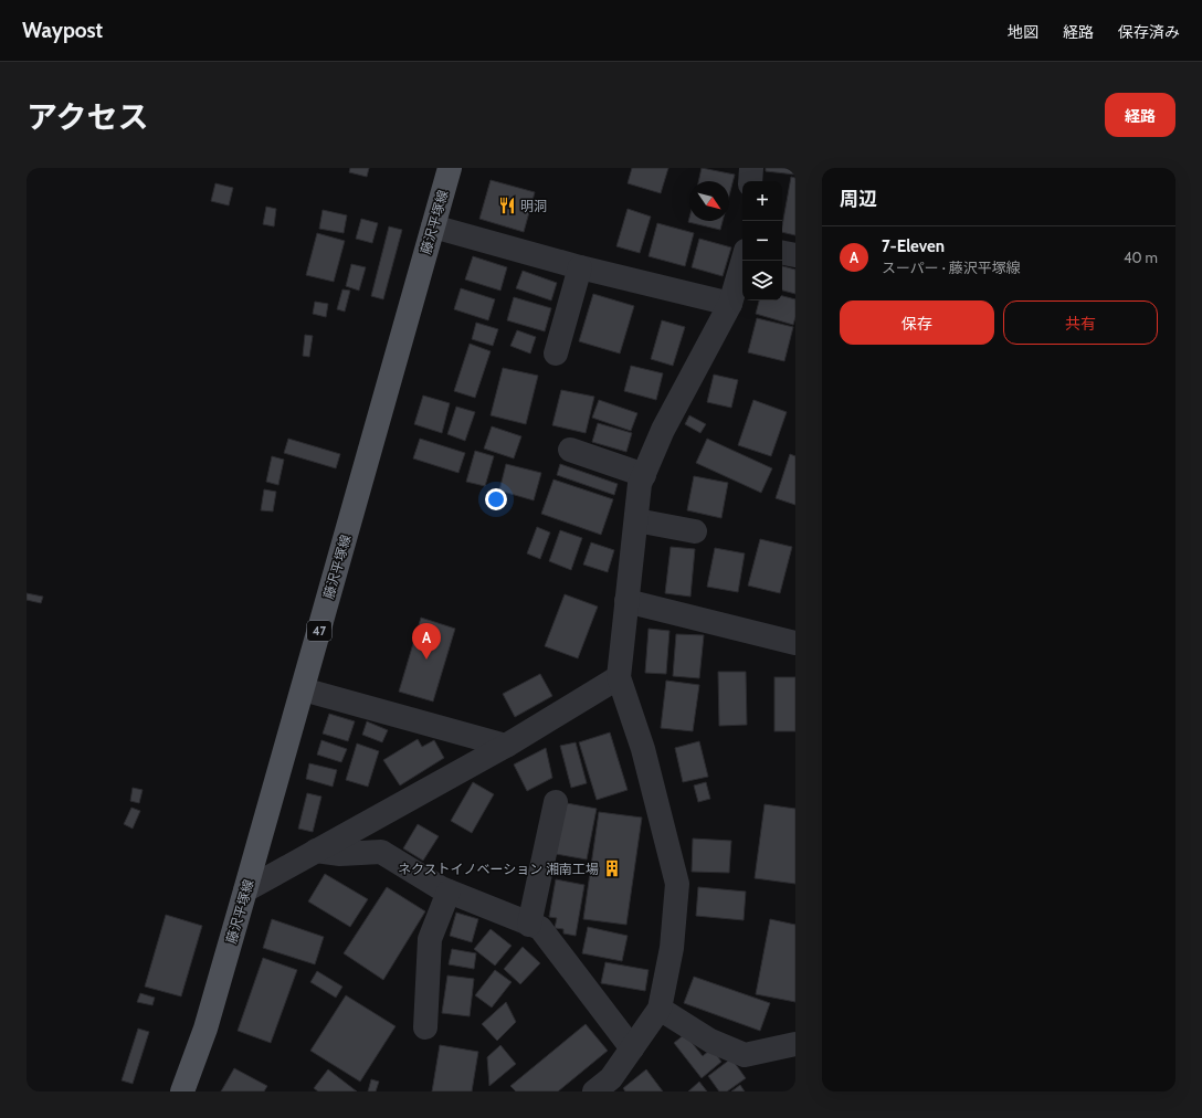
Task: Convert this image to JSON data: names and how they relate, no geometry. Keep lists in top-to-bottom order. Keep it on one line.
{"streets":{"main road":["藤沢平塚線","47"]},"places":{"restaurant":["明洞"],"building":["ネクストイノベーション 湘南工場"]},"north":"bottom right","page":{"header":"Waypost","nav":["地図","経路","保存済み"],"title":"アクセス","buttons":["経路",["保存","共有"]],"heading":"周辺","map_buttons":["+","−"],"list":[{"mark":"A","name":"7-Eleven","note":"スーパー · 藤沢平塚線","value":"40 m"}],"pins":"A"}}
